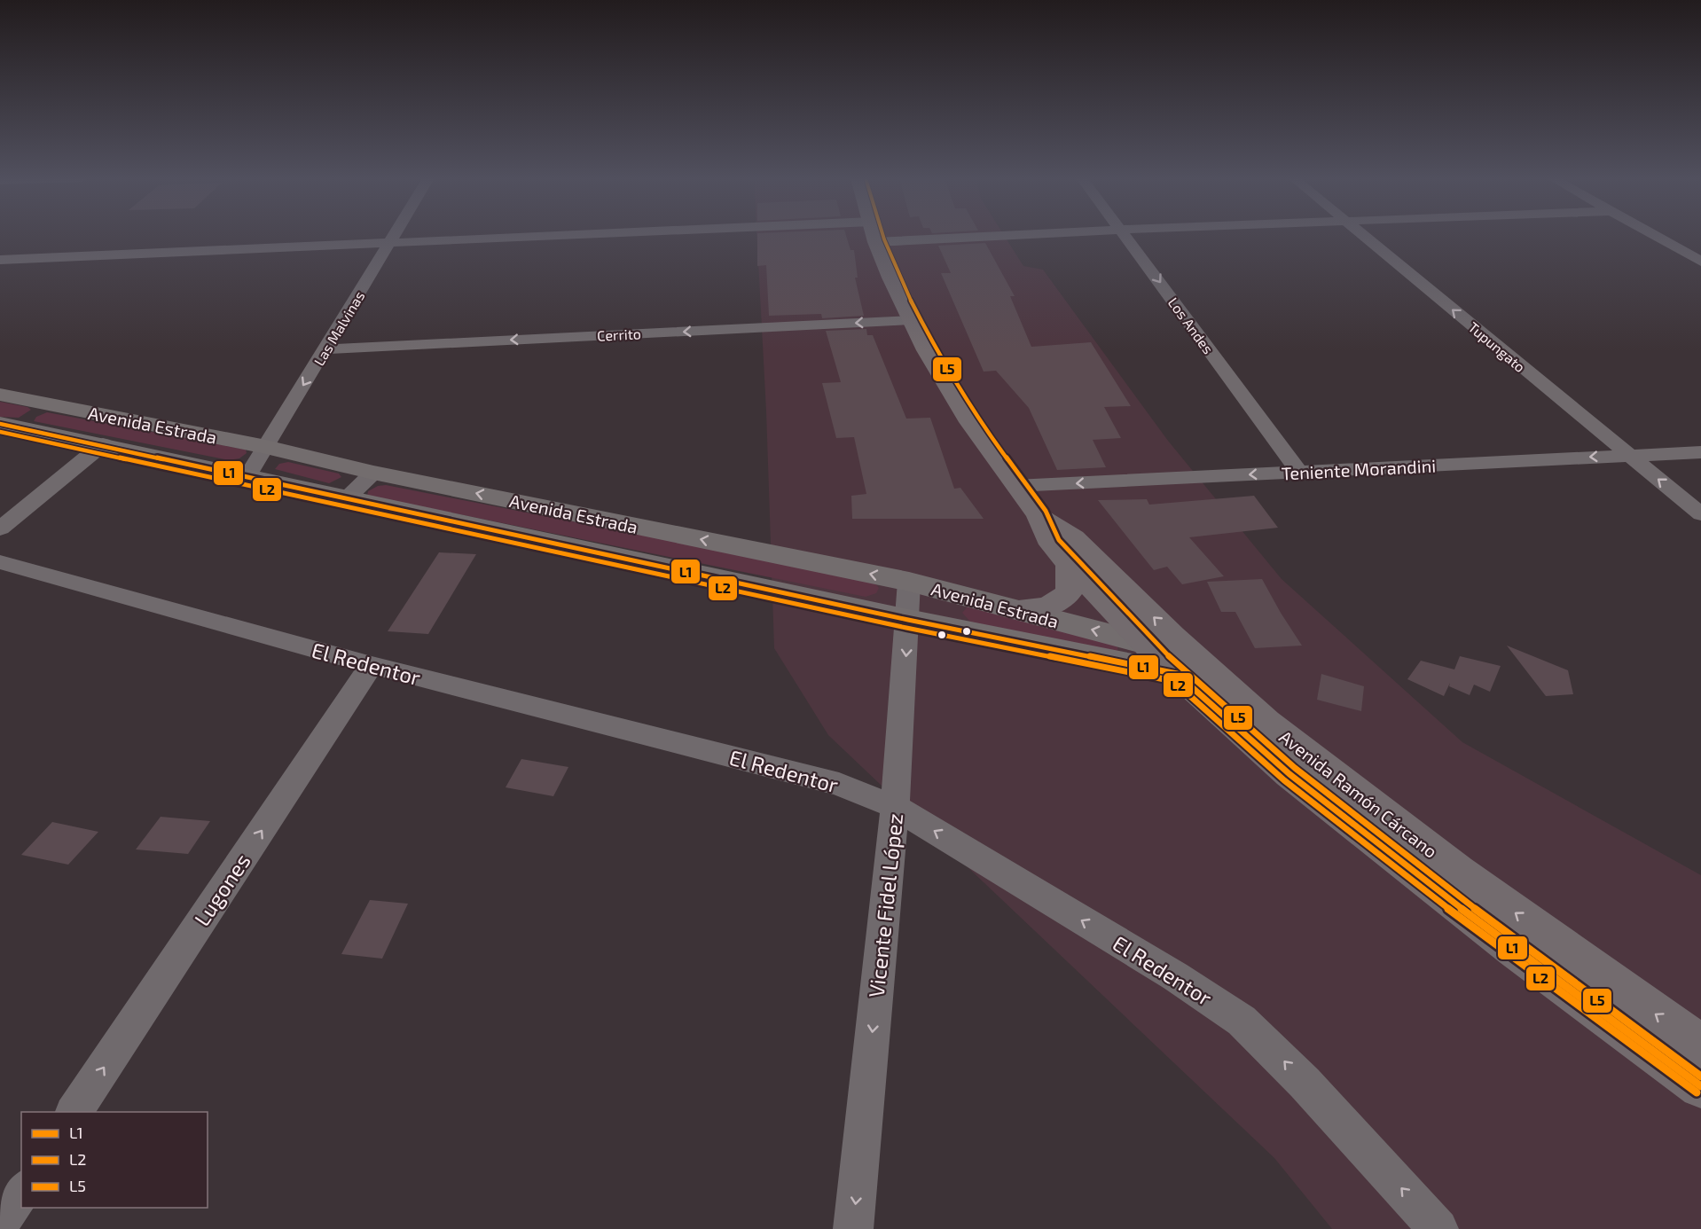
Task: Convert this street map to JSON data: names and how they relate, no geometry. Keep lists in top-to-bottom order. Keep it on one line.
{"streets":{"main road":["Avenida Estrada","Avenida Ramón Cárcano"],"street":["Los Andes","Las Malvinas","Cerrito","Tupungato","Teniente Morandini","El Redentor","Lugones","Vicente Fidel López"]},"crossings":[["Los Andes","Teniente Morandini"],["Las Malvinas","Cerrito"],["Las Malvinas","Avenida Estrada"],["Cerrito","Avenida Ramón Cárcano"],["Tupungato","Teniente Morandini"],["Avenida Estrada","Avenida Ramón Cárcano"],["Avenida Estrada","Vicente Fidel López"],["Teniente Morandini","Avenida Ramón Cárcano"],["El Redentor","Lugones"],["El Redentor","Vicente Fidel López"]],"one_way":["Los Andes","Tupungato","Teniente Morandini","El Redentor","Lugones","Vicente Fidel López"],"lines":["transit line L5","transit line L1","transit line L2"],"legend":["L1","L2","L5"]}
